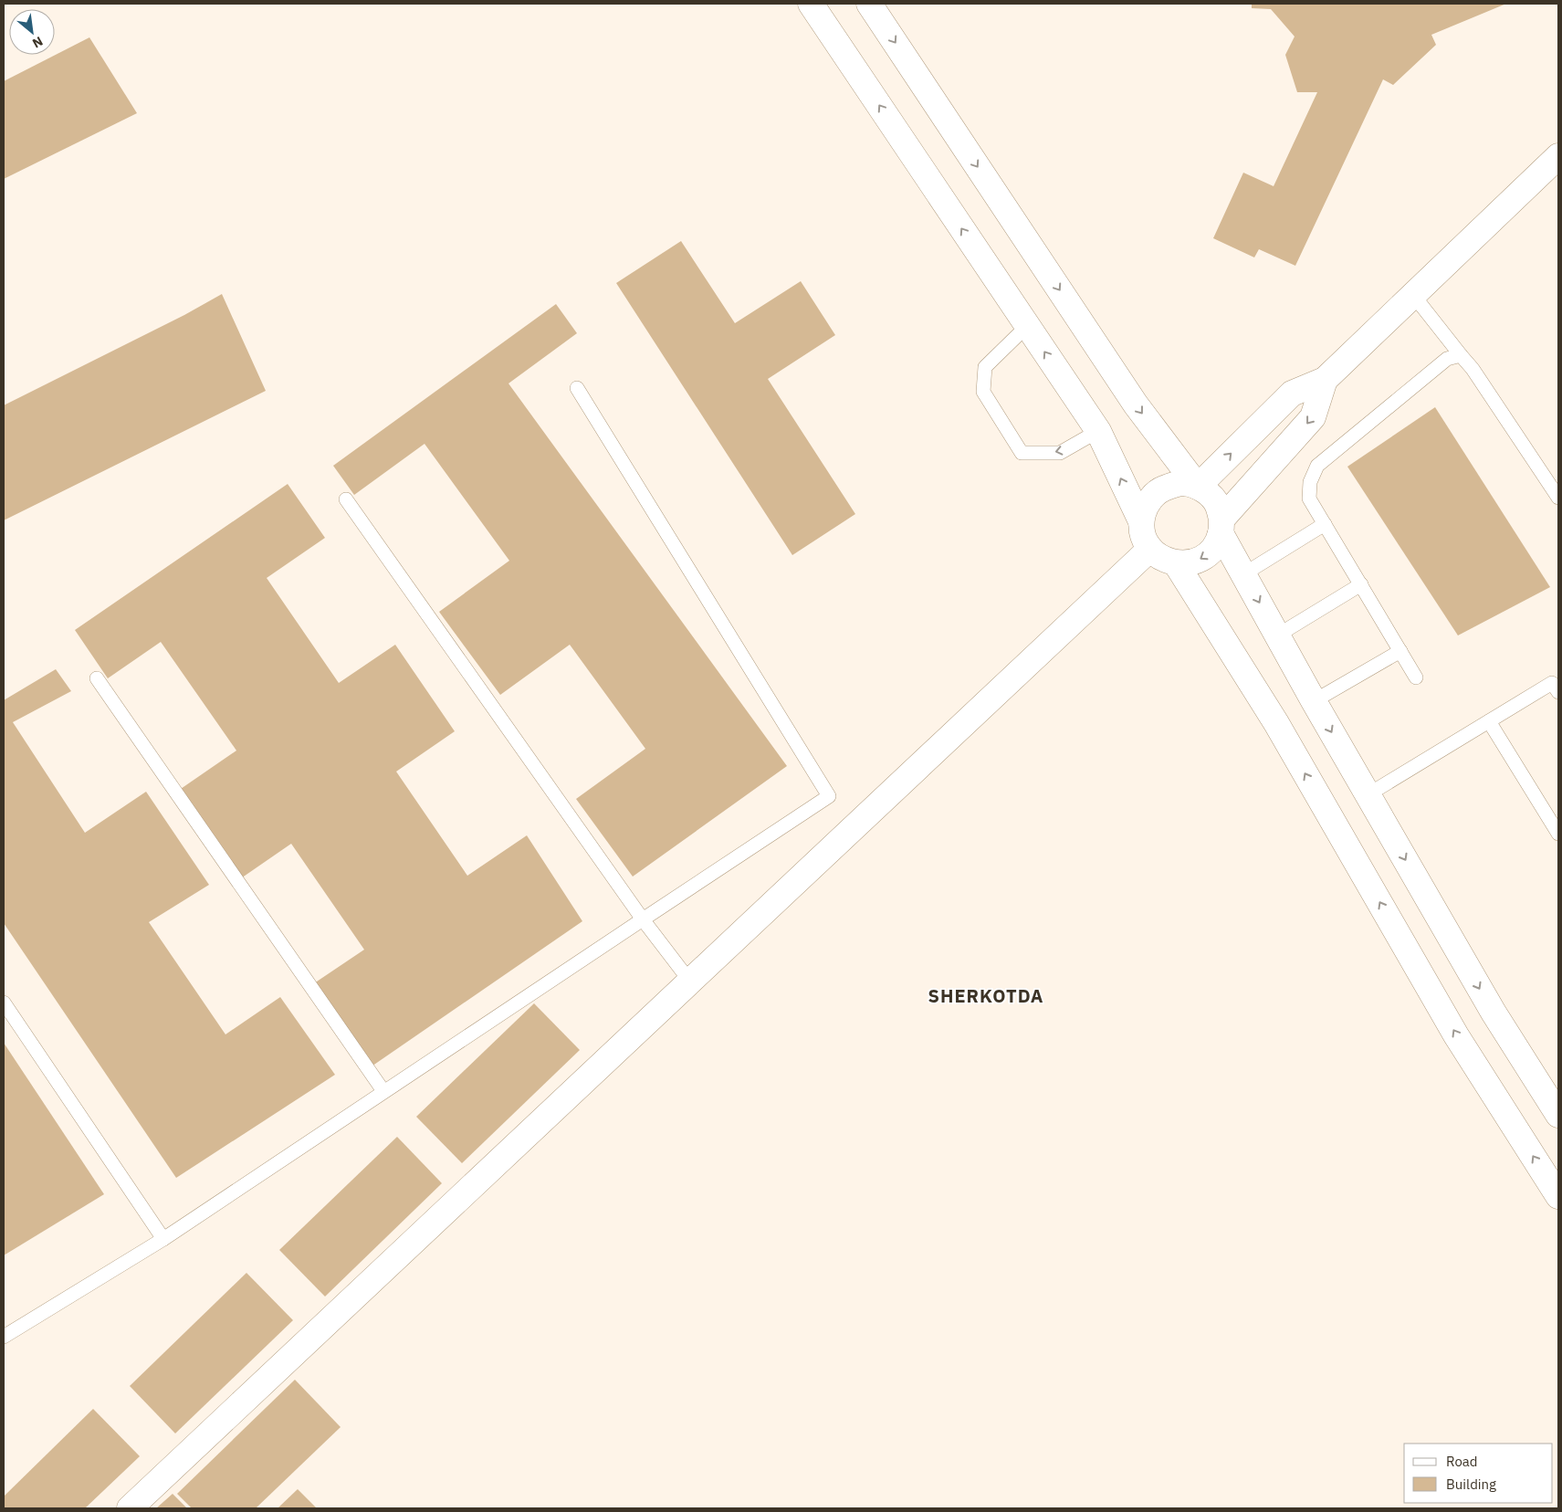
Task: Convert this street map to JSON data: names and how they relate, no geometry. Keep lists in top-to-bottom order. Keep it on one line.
{"districts":["SHERKOTDA"],"legend":["Road","Building"],"north":"bottom right"}
